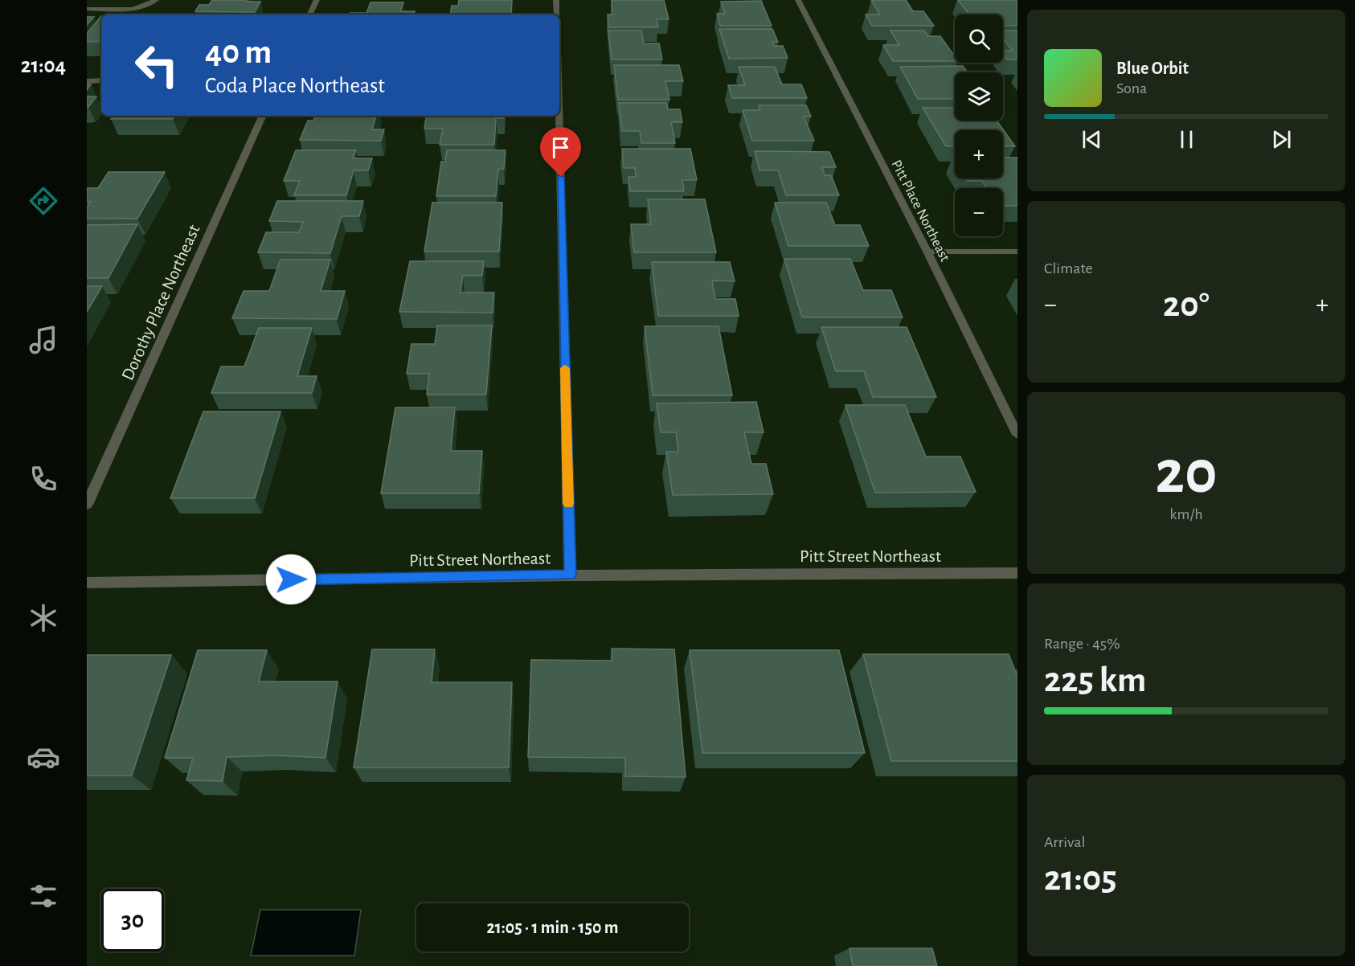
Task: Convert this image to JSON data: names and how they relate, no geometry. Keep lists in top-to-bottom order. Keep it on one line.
{"streets":{"street":["Pitt Place Northeast","Dorothy Place Northeast","Pitt Street Northeast"]},"page":{"tabs":"21:04","map_buttons":["+","−"],"turn":["40 m","Coda Place Northeast"],"song":["Blue Orbit","Sona"],"tile":["Climate",["20","km/h"],["Range · 45%","225 km"],["Arrival","21:05"]],"heat":["−","20°","+"],"limit":"30","trip":"21:05 · 1 min · 150 m"}}
